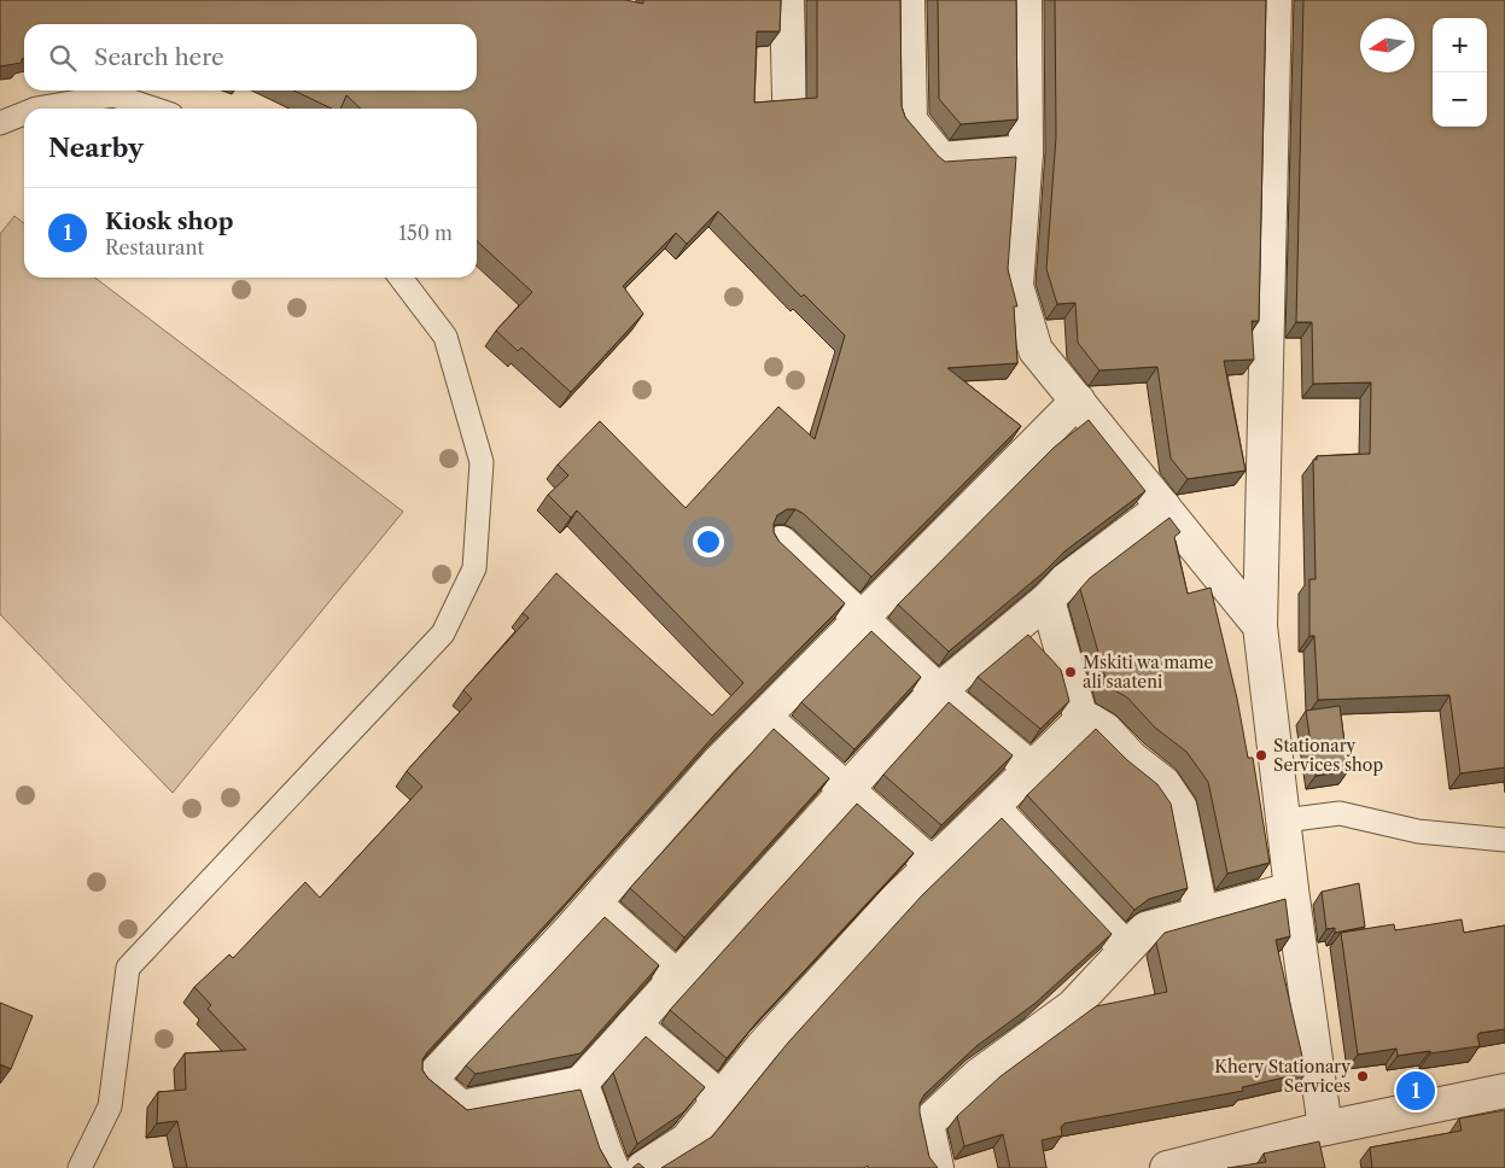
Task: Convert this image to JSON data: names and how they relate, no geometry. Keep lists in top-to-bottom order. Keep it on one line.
{"places":["Mskiti wa mame ali saateni","Stationary Services shop","Khery Stationary Services"],"north":"left","page":{"map_buttons":["+","−"],"search":"Search here","heading":"Nearby","list":[{"mark":"1","name":"Kiosk shop","note":"Restaurant","value":"150 m"}],"pins":"1"}}
